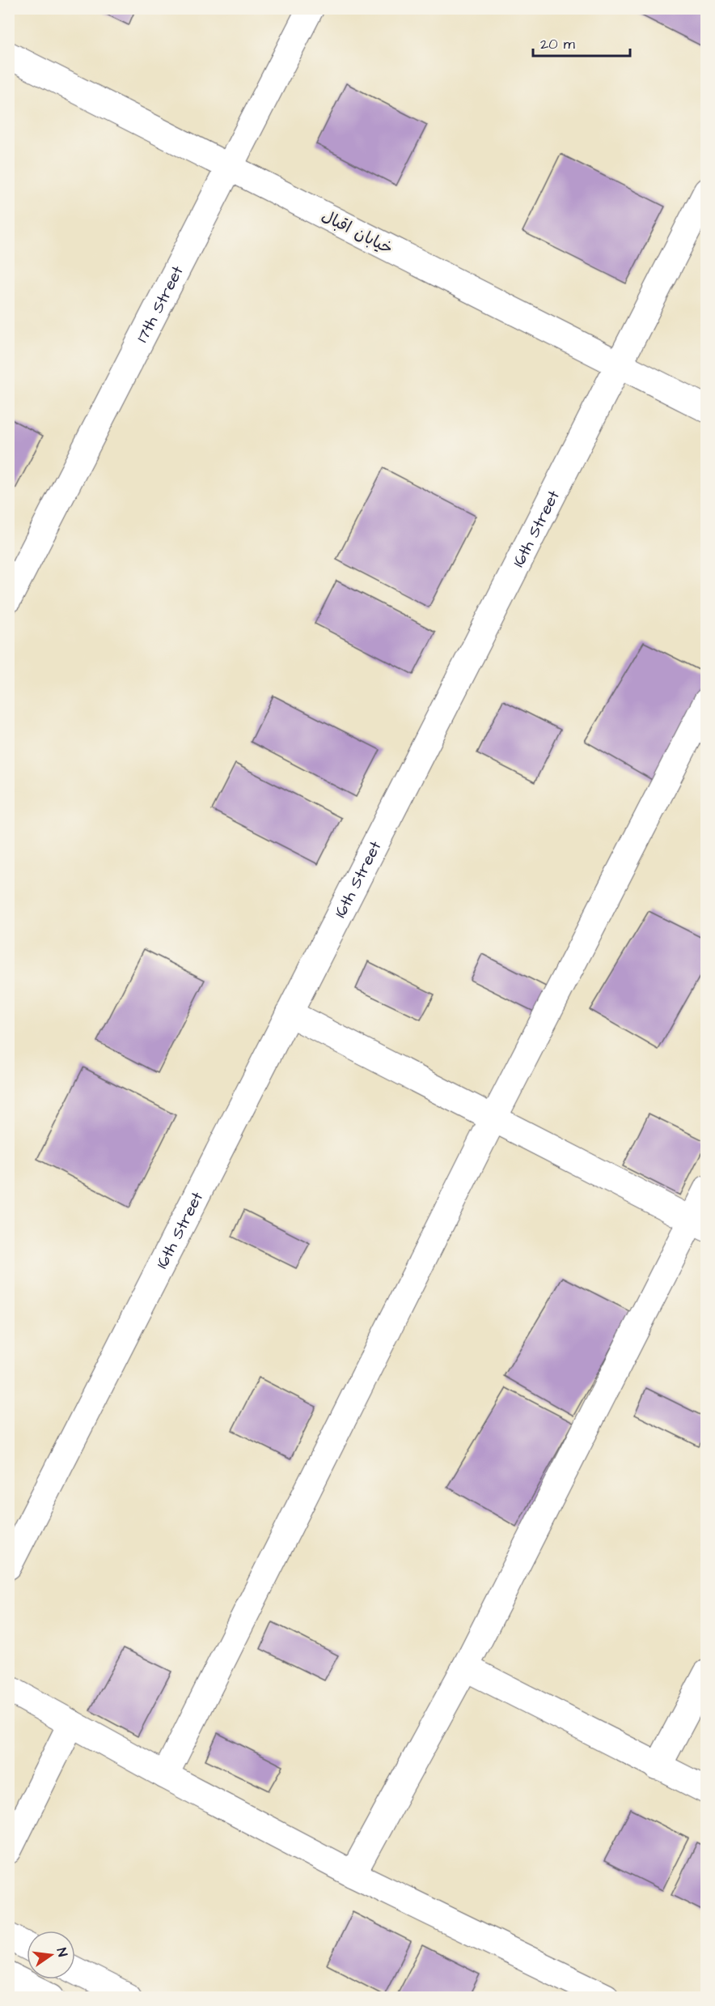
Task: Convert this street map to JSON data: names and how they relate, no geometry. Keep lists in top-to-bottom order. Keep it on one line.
{"streets":{"street":["خیابان اقبال","17th Street","16th Street"]},"crossings":[["خیابان اقبال","17th Street"],["خیابان اقبال","16th Street"]],"scale_bar":"20 m","north":"right"}
